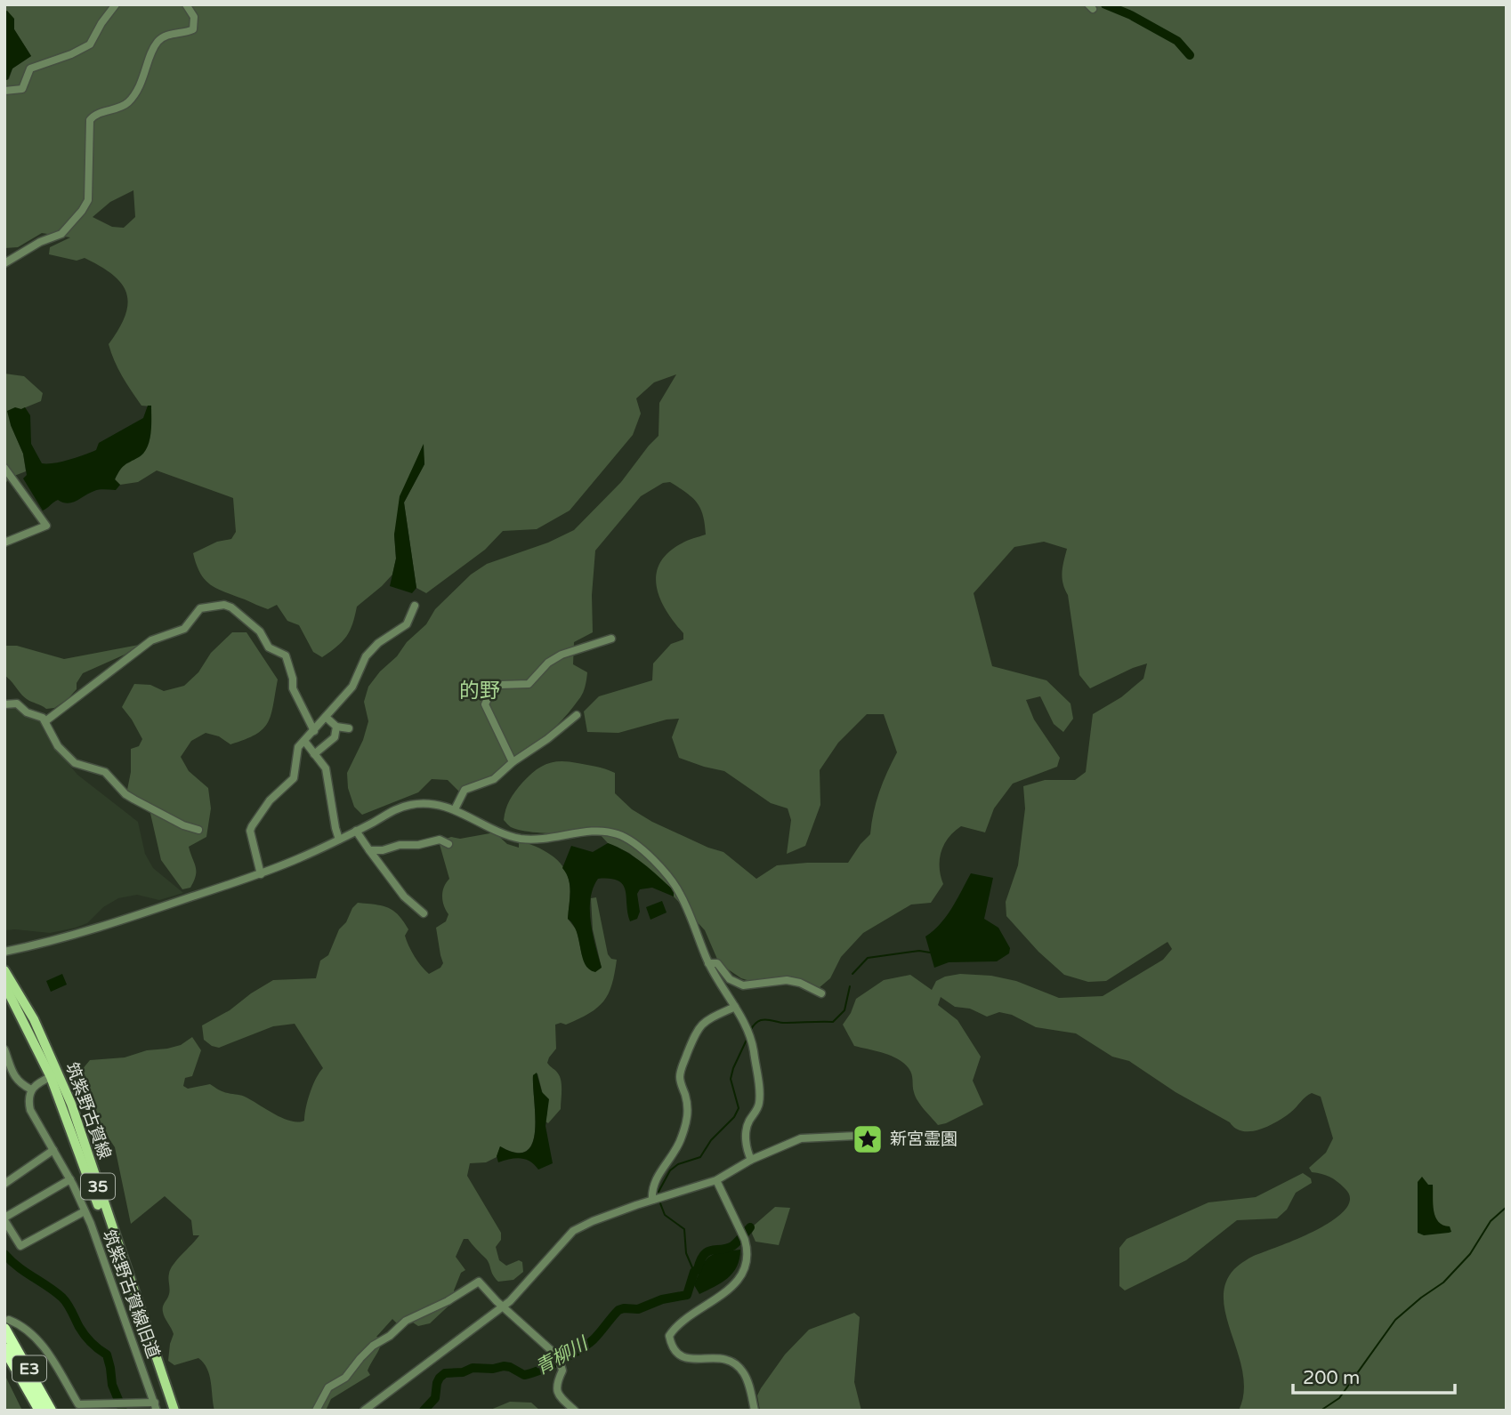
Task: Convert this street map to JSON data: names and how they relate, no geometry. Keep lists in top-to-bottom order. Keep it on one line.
{"streets":{"highway":["E3"],"main road":["筑紫野古賀線","35"],"street":["筑紫野古賀線旧道"]},"districts":["的野"],"water":["青柳川"],"places":{"place":["新宮霊園"]},"scale_bar":"200 m"}
